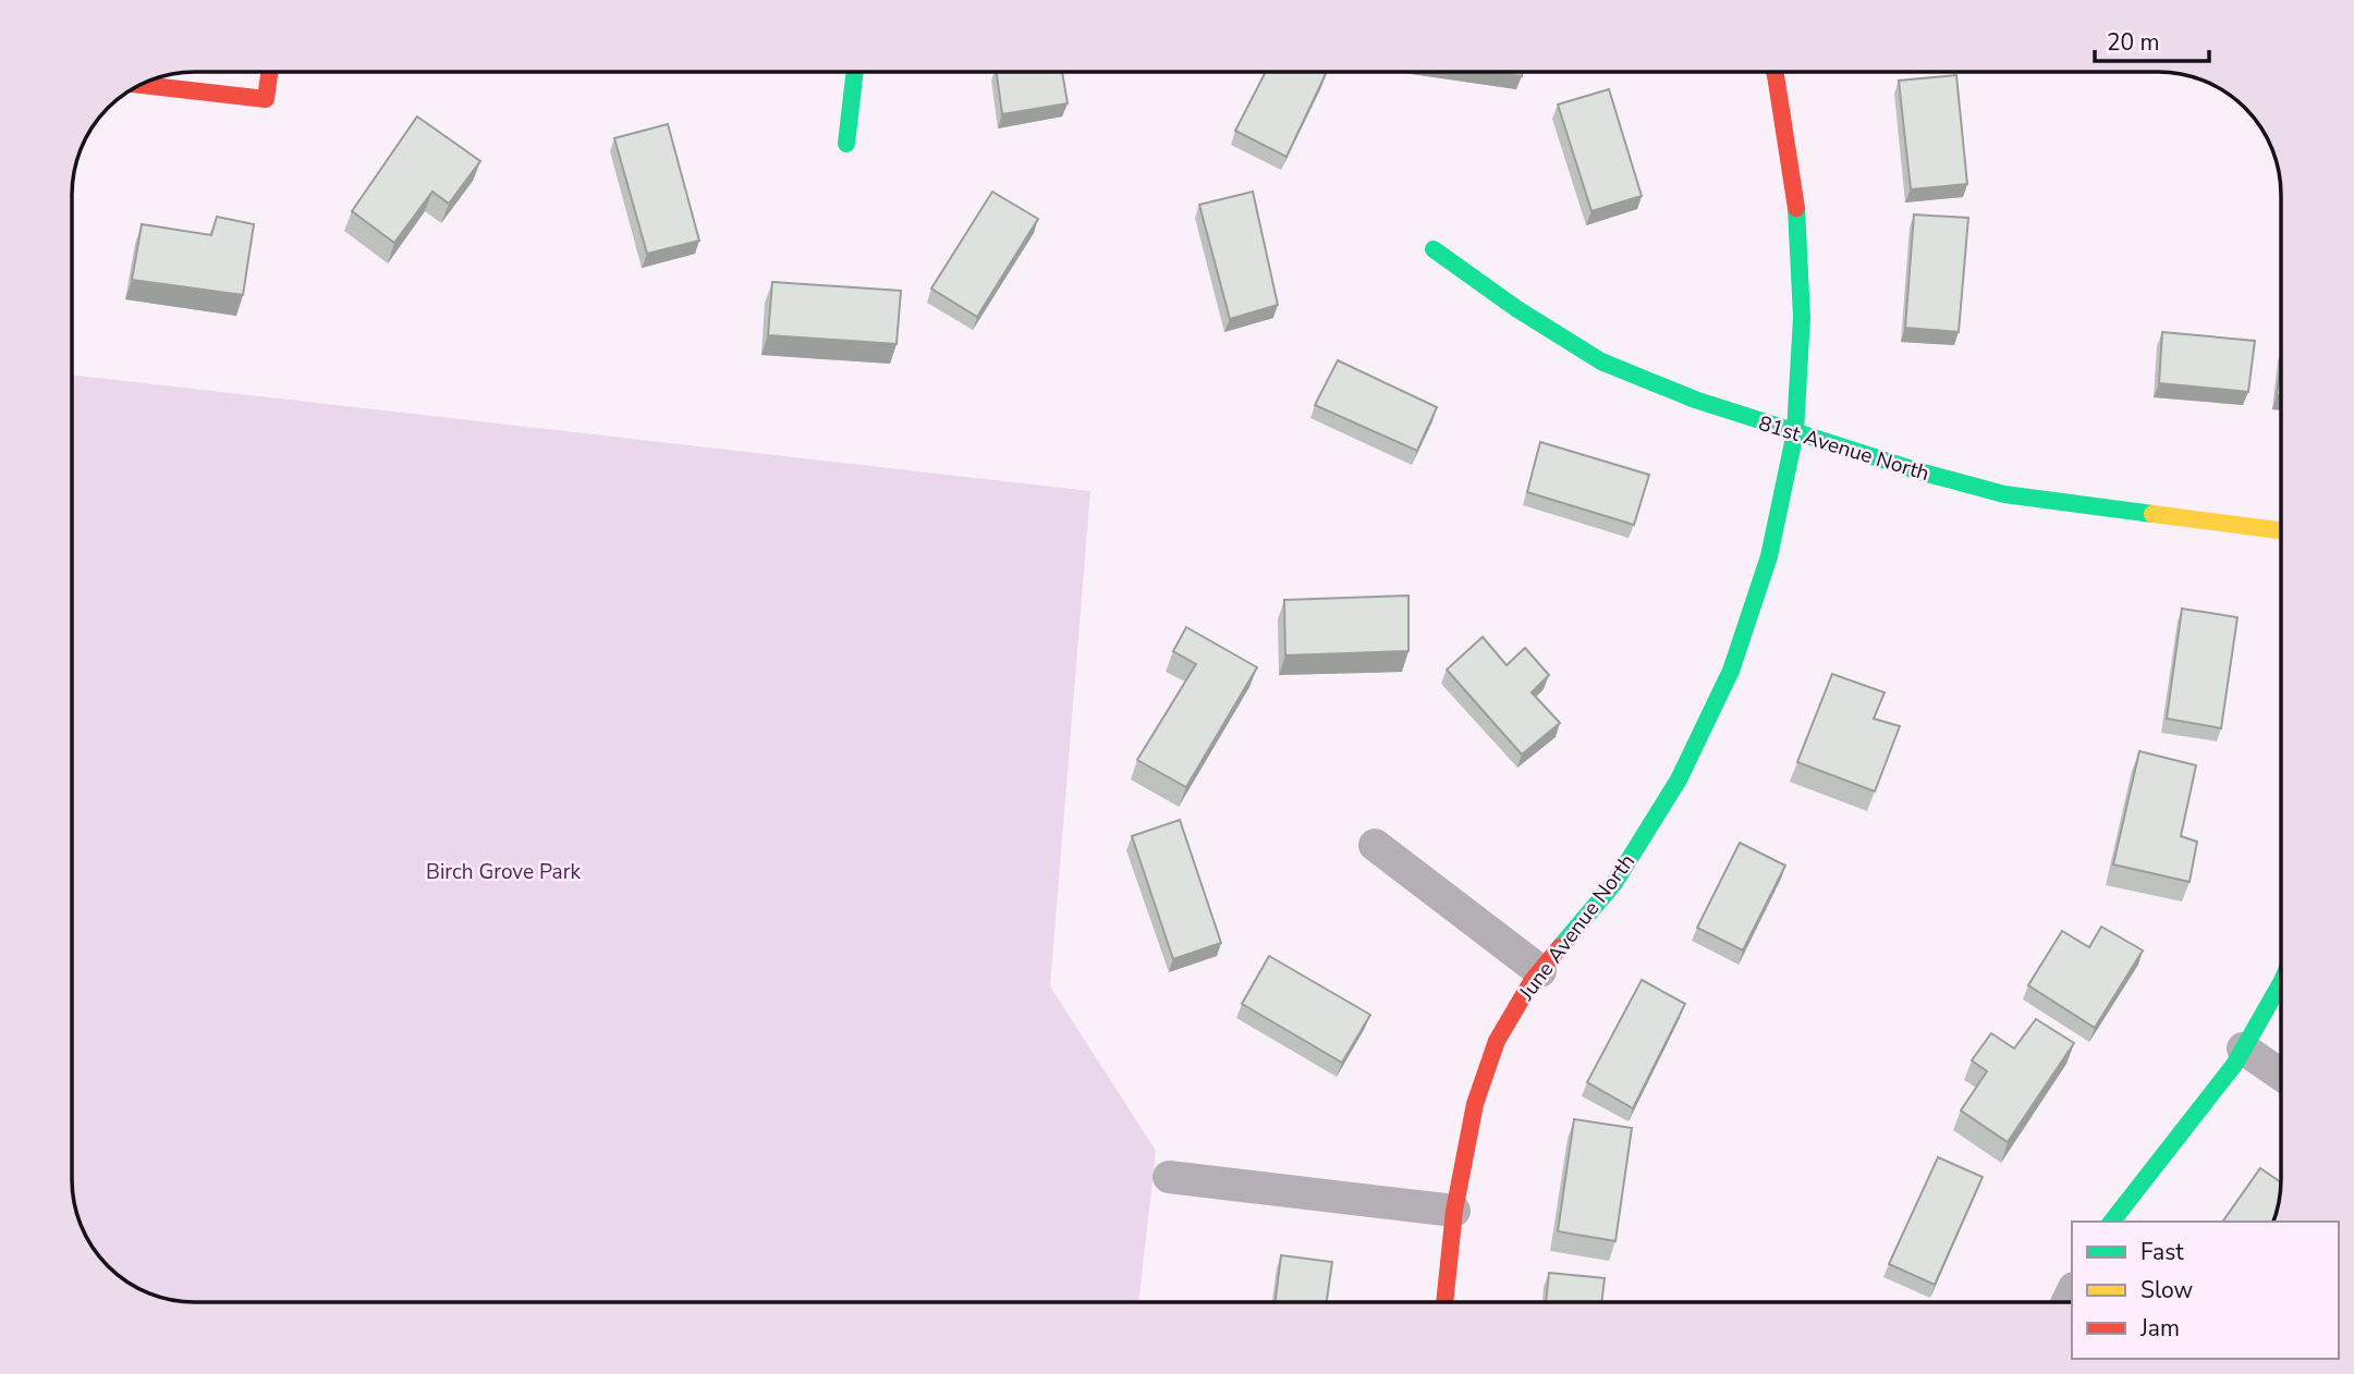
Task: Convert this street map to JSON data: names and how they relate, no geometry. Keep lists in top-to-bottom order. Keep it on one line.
{"streets":{"street":["81st Avenue North","June Avenue North"]},"crossings":[["81st Avenue North","June Avenue North"]],"parks":["Birch Grove Park"],"legend":["Fast","Slow","Jam"],"scale_bar":"20 m"}
